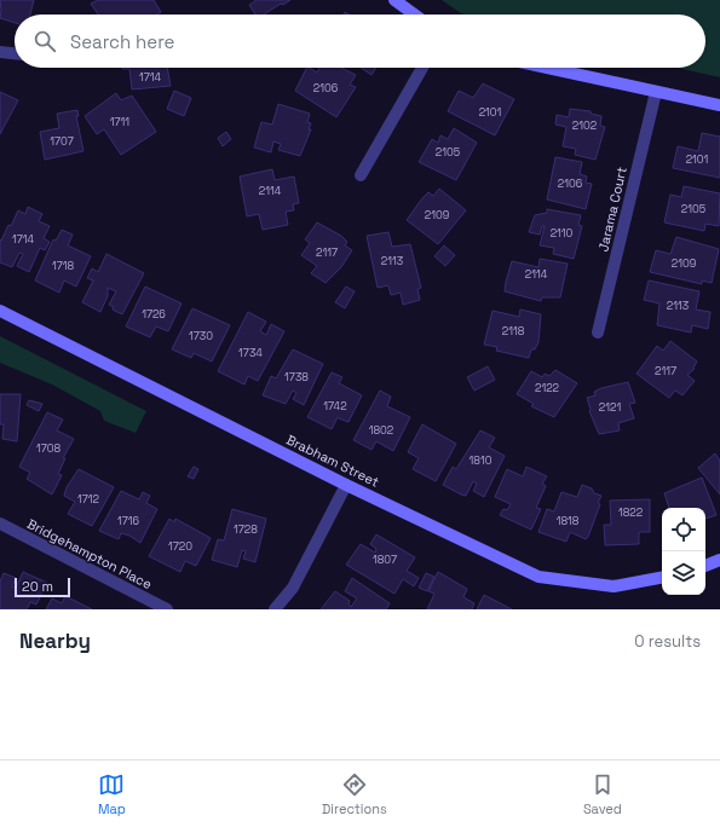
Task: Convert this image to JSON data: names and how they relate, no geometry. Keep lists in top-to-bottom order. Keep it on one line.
{"streets":{"street":["Jarama Court","Brabham Street","Bridgehampton Place"]},"house_numbers":["1714","2106","2101","1711","2102","1707","2105","2101","2106","2114","2105","2109","2110","1714","2117","2113","2109","1718","2114","2113","1726","2118","1730","1734","2117","1738","2122","1742","2121","1802","1708","1810","1712","1822","1716","1818","1728","1720","1807"],"scale_bar":"20 m","page":{"search":"Search here","scale":"20 m","heading":["Nearby","0 results"],"nav":["Map","Directions","Saved"]}}
